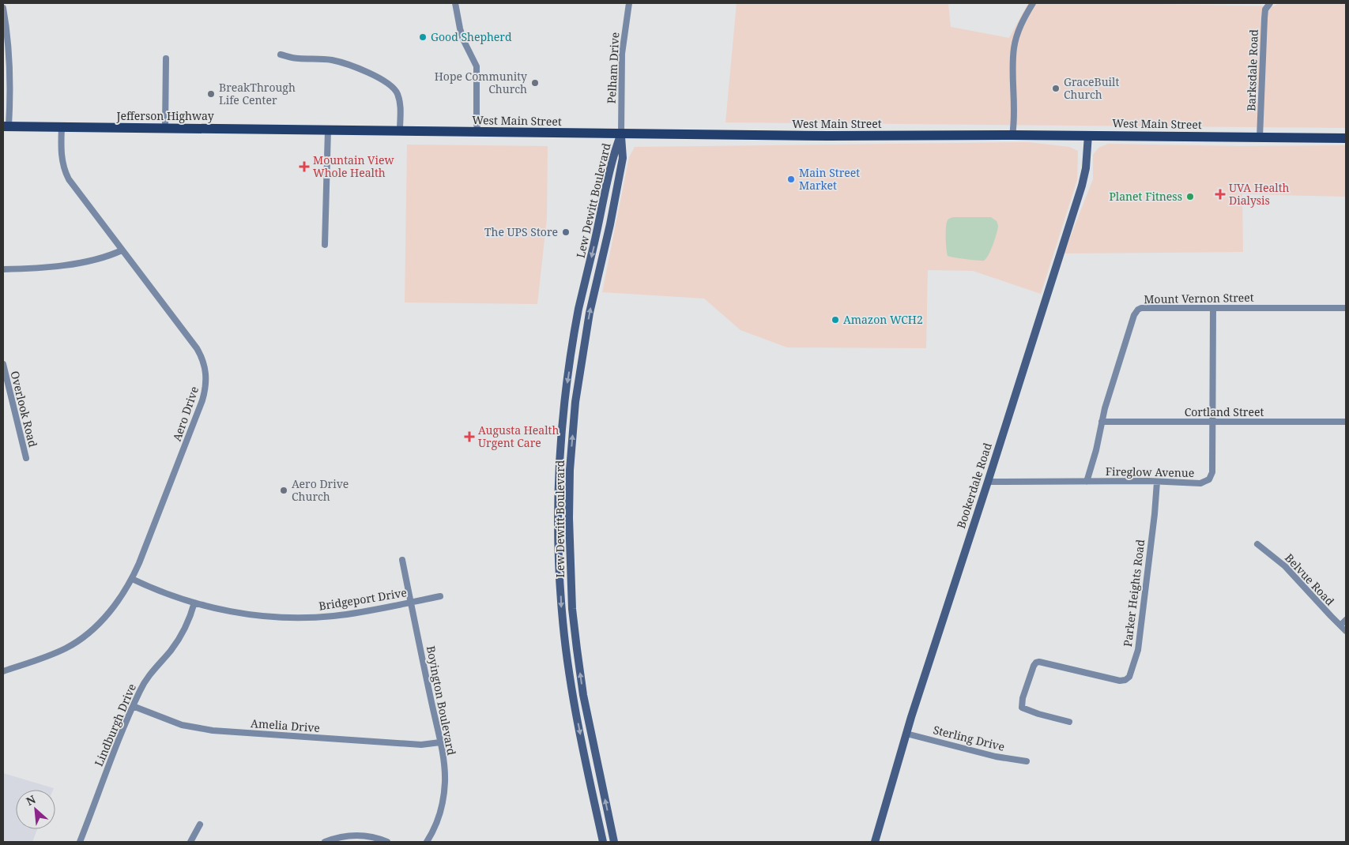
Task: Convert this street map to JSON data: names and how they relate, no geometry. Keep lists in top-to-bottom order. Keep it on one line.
{"streets":{"main road":["Jefferson Highway","West Main Street","Lew Dewitt Boulevard","Bookerdale Road"],"street":["Pelham Drive","Barksdale Road","Mount Vernon Street","Overlook Road","Cortland Street","Aero Drive","Fireglow Avenue","Belvue Road","Parker Heights Road","Bridgeport Drive","Boyington Boulevard","Lindburgh Drive","Amelia Drive","Sterling Drive"]},"crossings":[["Pelham Drive","West Main Street"],["Pelham Drive","Lew Dewitt Boulevard"],["Barksdale Road","West Main Street"],["Jefferson Highway","West Main Street"],["Jefferson Highway","Aero Drive"],["West Main Street","Lew Dewitt Boulevard"],["West Main Street","Bookerdale Road"],["Mount Vernon Street","Cortland Street"],["Mount Vernon Street","Fireglow Avenue"],["Cortland Street","Fireglow Avenue"],["Fireglow Avenue","Bookerdale Road"],["Fireglow Avenue","Parker Heights Road"],["Bookerdale Road","Sterling Drive"],["Bridgeport Drive","Boyington Boulevard"],["Bridgeport Drive","Lindburgh Drive"],["Boyington Boulevard","Amelia Drive"],["Lindburgh Drive","Amelia Drive"]],"places":{"other":["Good Shepherd","Hope Community Church","GraceBuilt Church","BreakThrough Life Center","Main Street Market","Planet Fitness","The UPS Store","Amazon WCH2","Aero Drive Church"],"health":["Mountain View Whole Health","UVA Health Dialysis","Augusta Health Urgent Care"]},"north":"top left"}
